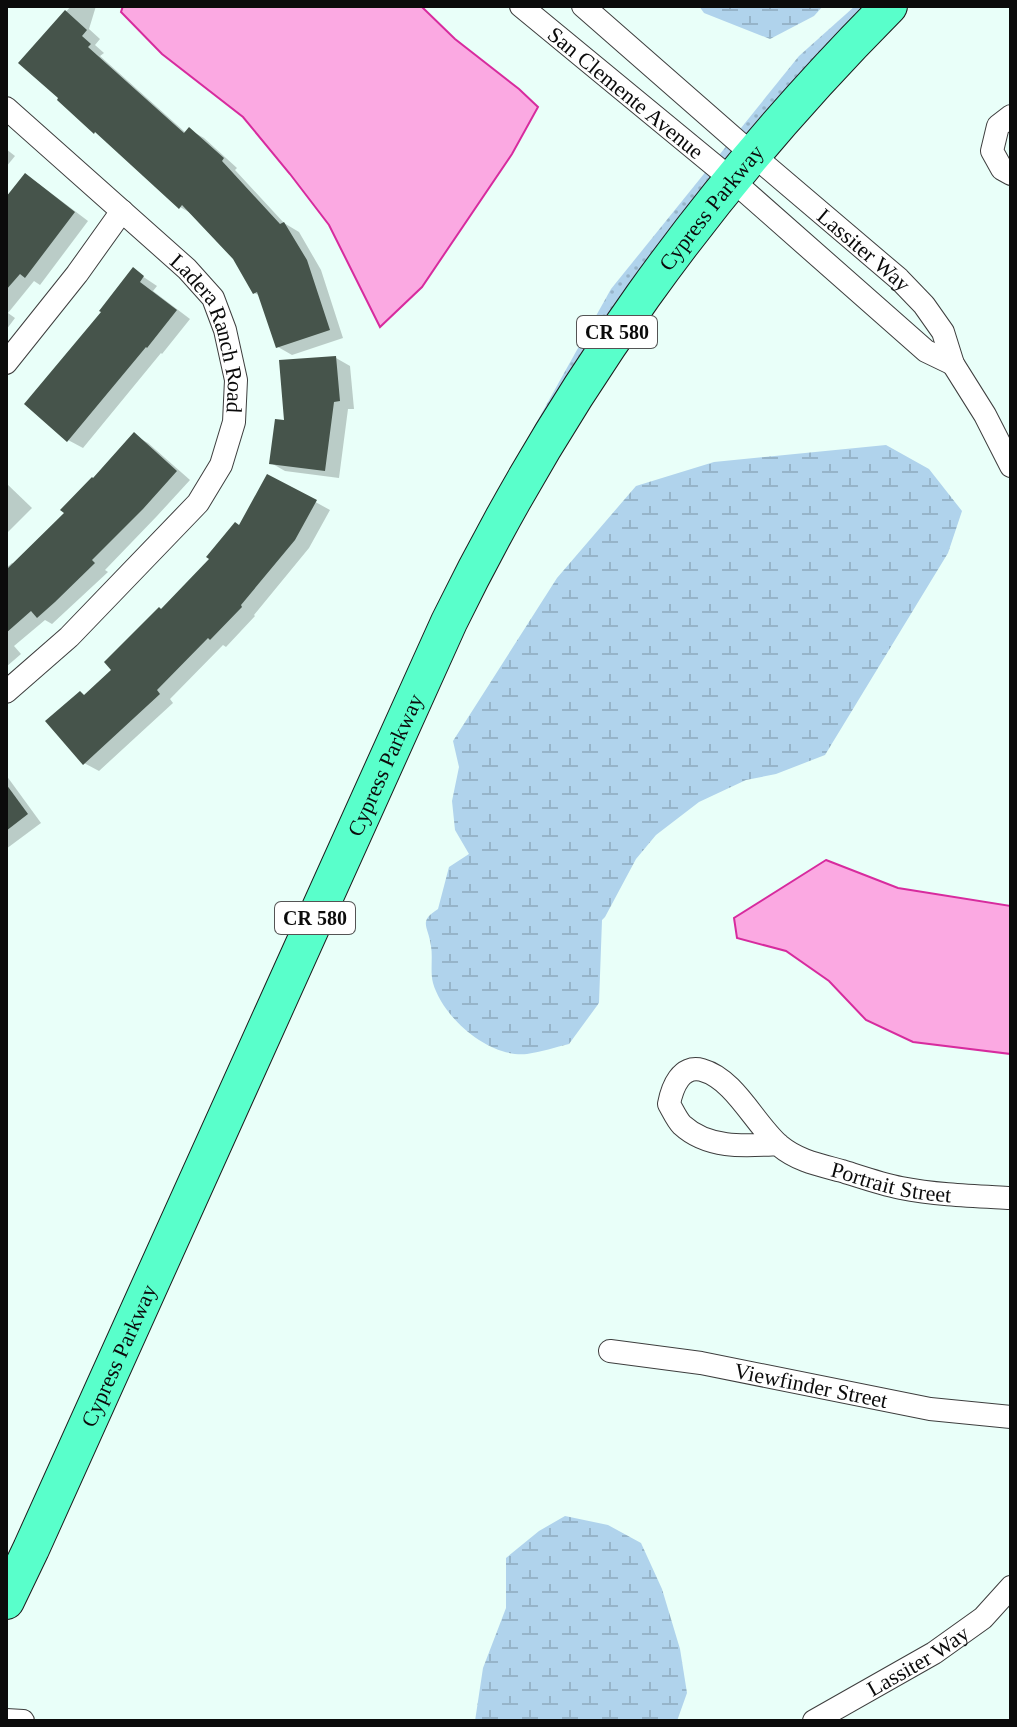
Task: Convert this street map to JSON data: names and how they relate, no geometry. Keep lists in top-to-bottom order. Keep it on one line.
{"streets":{"main road":["Cypress Parkway","CR 580"],"street":["San Clemente Avenue","Lassiter Way","Ladera Ranch Road","Portrait Street","Viewfinder Street"]},"crossings":[["San Clemente Avenue","Cypress Parkway"],["San Clemente Avenue","Lassiter Way"],["Cypress Parkway","Lassiter Way"]]}
